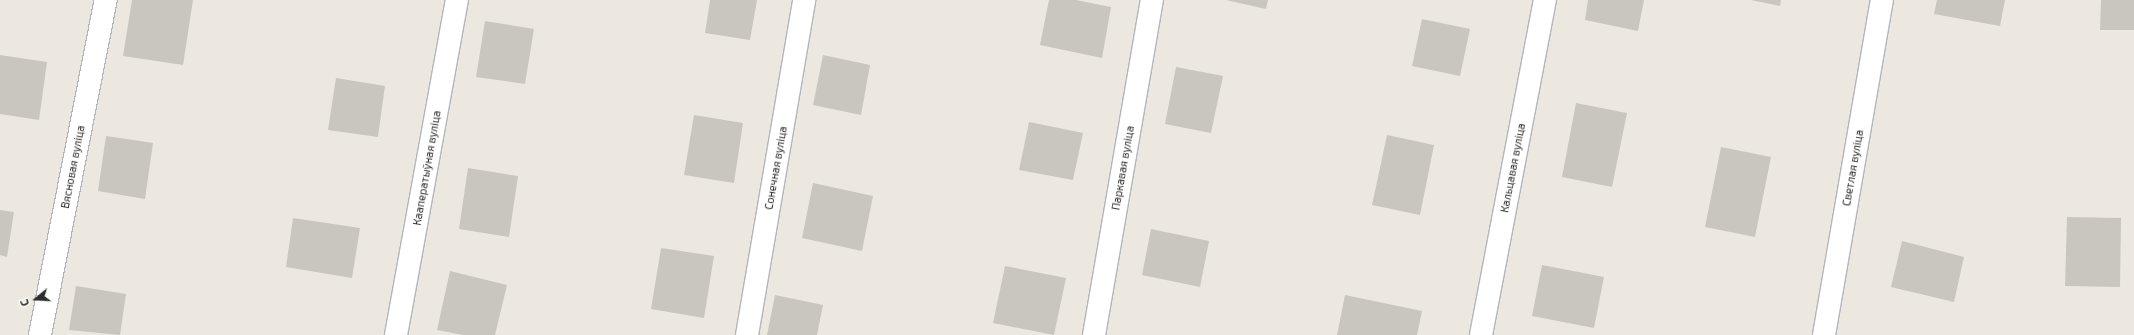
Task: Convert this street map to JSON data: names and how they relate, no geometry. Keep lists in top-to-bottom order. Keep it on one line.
{"streets":{"street":["Вясновая вуліца","Кааператыўная вуліца","Сонечная вуліца","Паркавая вуліца","Кальцавая вуліца","Светлая вуліца"]},"north":"left"}
